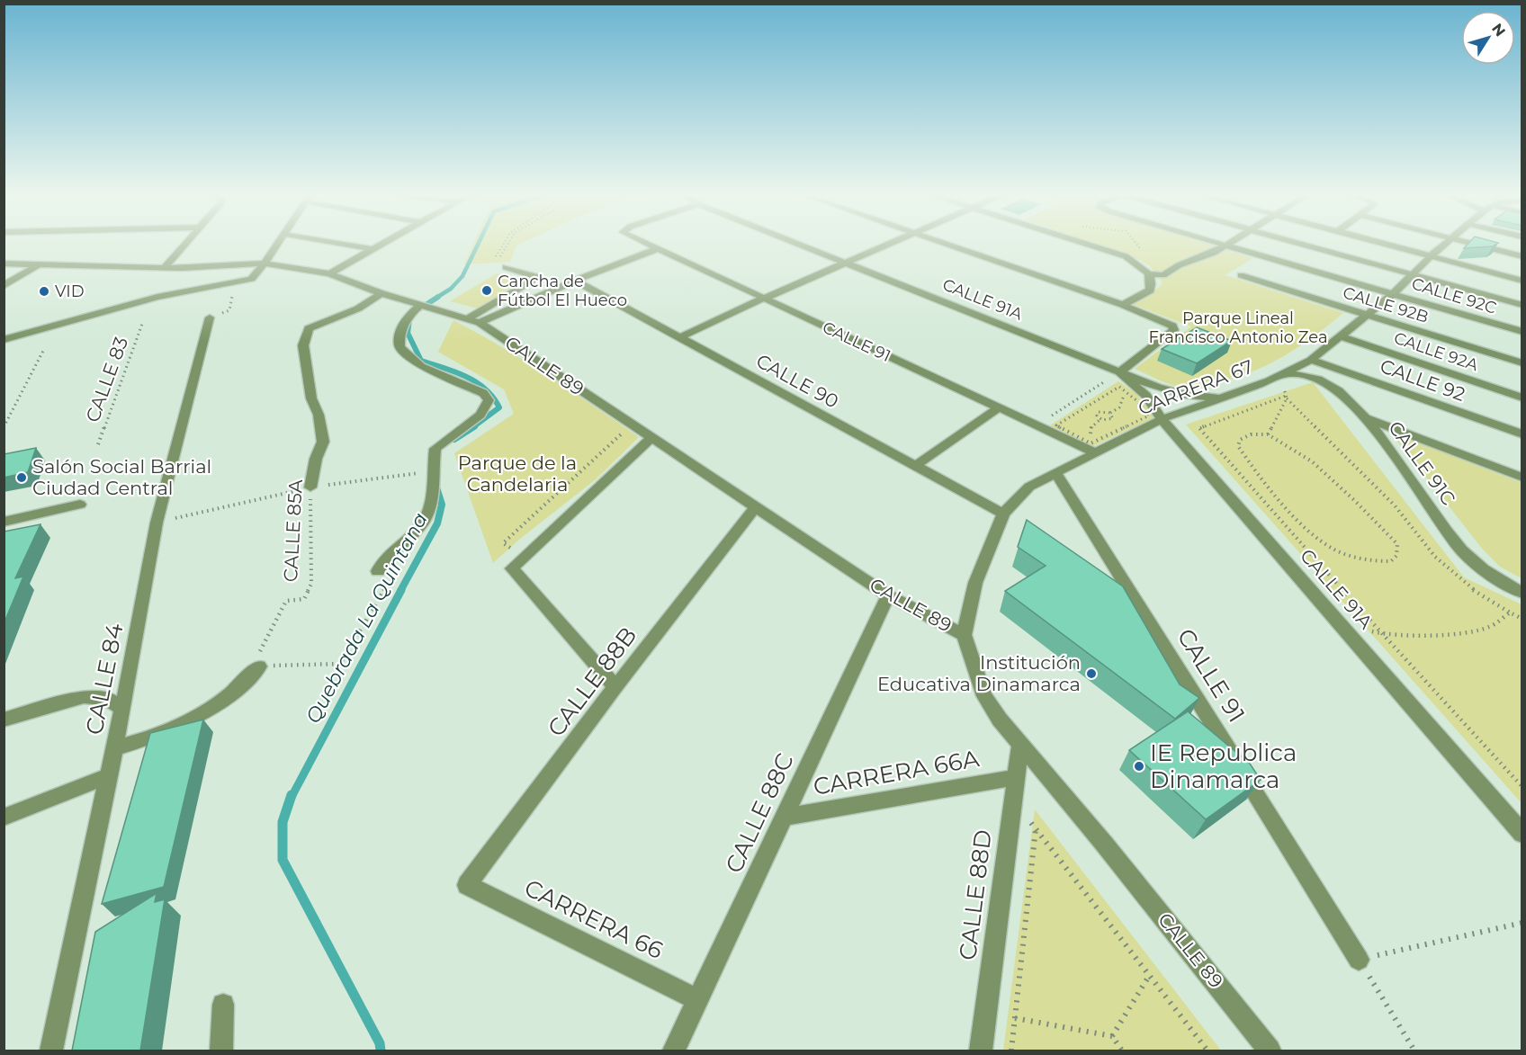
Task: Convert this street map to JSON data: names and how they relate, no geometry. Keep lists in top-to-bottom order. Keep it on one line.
{"streets":{"street":["CALLE 92C","CALLE 91A","CALLE 92B","CALLE 91","CALLE 92A","CALLE 89","CALLE 92","CALLE 90","CARRERA 67","CALLE 91C","CALLE 85A","CALLE 84","CALLE 88B","CARRERA 66A","CALLE 88C","CALLE 88D","CARRERA 66"],"path":["CALLE 83"]},"crossings":[["CALLE 92C","CARRERA 67"],["CALLE 91A","CARRERA 67"],["CALLE 92B","CARRERA 67"],["CALLE 91","CARRERA 67"],["CALLE 92A","CARRERA 67"],["CALLE 89","CARRERA 67"],["CALLE 89","CALLE 85A"],["CALLE 89","CALLE 88B"],["CALLE 89","CALLE 88C"],["CALLE 89","CALLE 88D"],["CALLE 92","CARRERA 67"],["CALLE 90","CARRERA 67"],["CARRERA 67","CALLE 91C"],["CALLE 88B","CARRERA 66"],["CARRERA 66A","CALLE 88C"],["CARRERA 66A","CALLE 88D"],["CALLE 88C","CARRERA 66"]],"water":["Quebrada La Quintana"],"parks":["Parque Lineal Francisco Antonio Zea","Parque de la Candelaria"],"places":["Cancha de Fútbol El Hueco","VID","Salón Social Barrial Ciudad Central","Institución Educativa Dinamarca","IE Republica Dinamarca"],"north":"top right"}
